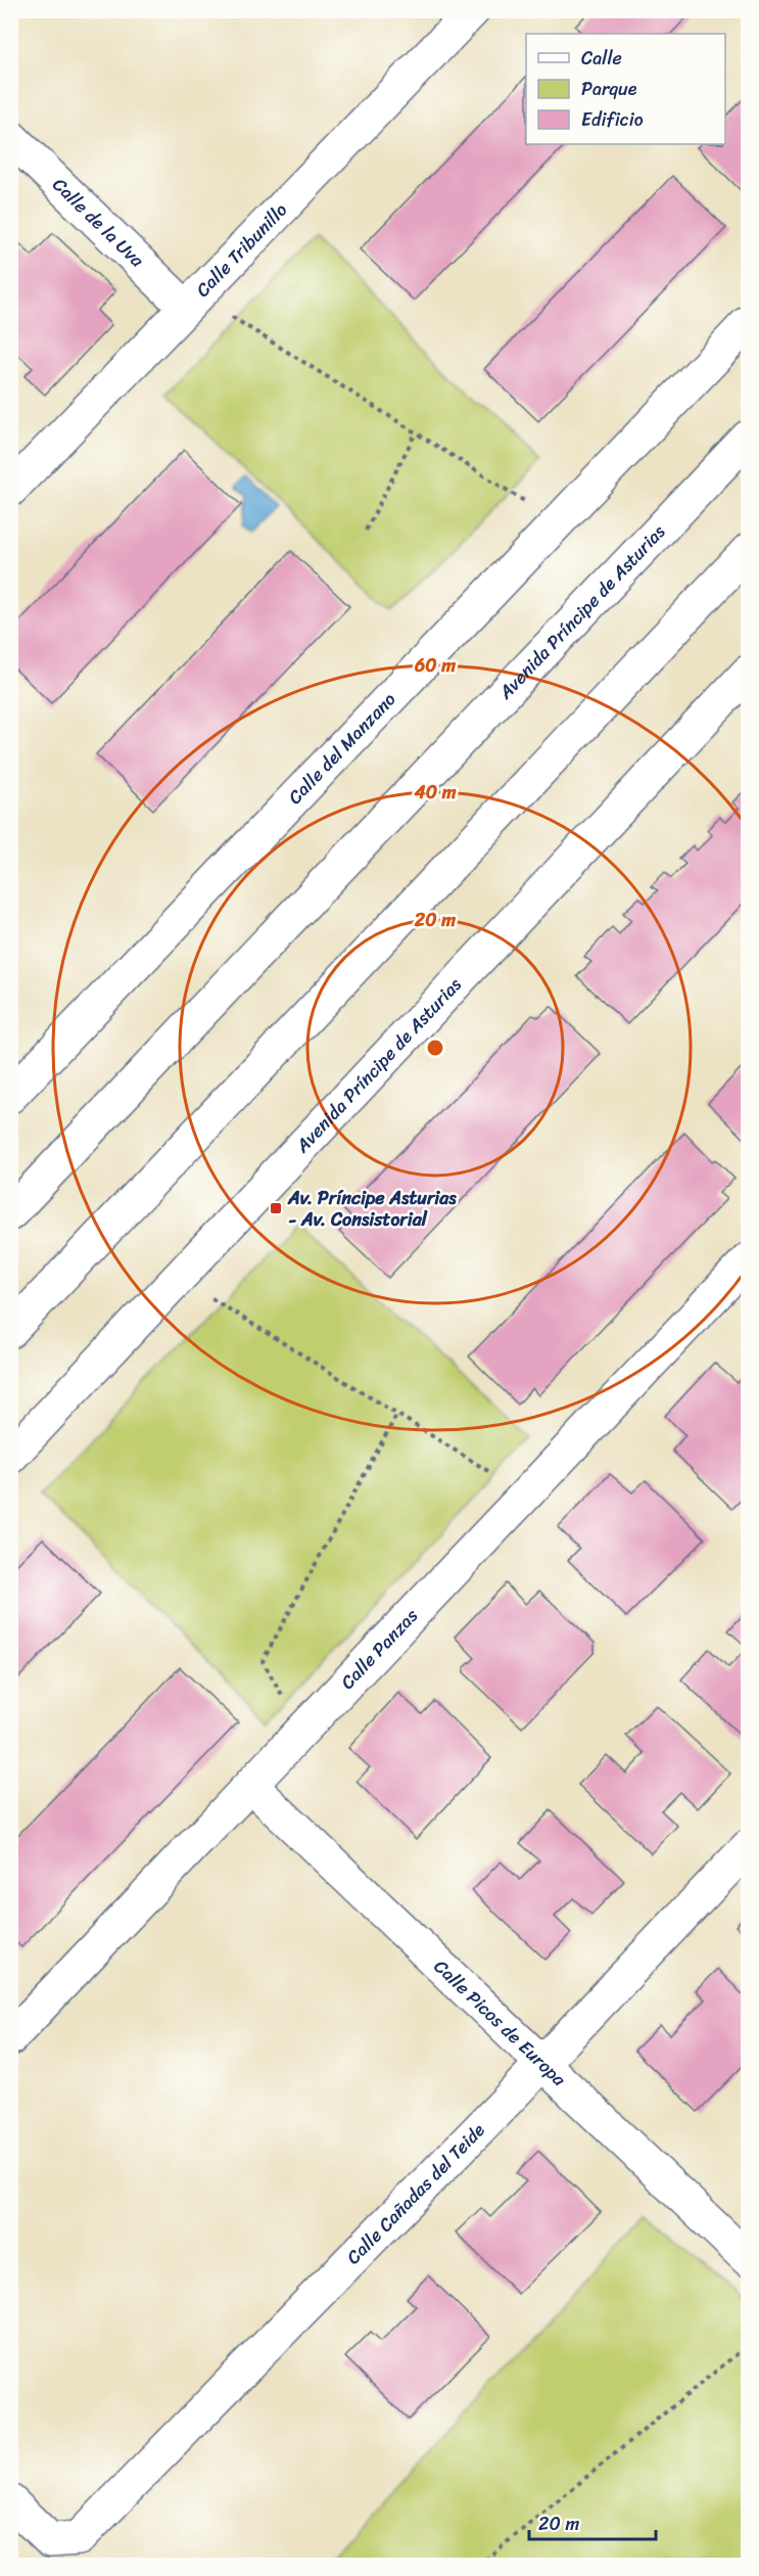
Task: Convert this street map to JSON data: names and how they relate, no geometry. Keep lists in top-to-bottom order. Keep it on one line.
{"streets":{"street":["Calle de la Uva","Calle Tribunillo","Avenida Príncipe de Asturias","Calle del Manzano","Calle Panzas","Calle Picos de Europa","Calle Cañadas del Teide"]},"crossings":[["Calle de la Uva","Calle Tribunillo"],["Calle Panzas","Calle Picos de Europa"],["Calle Picos de Europa","Calle Cañadas del Teide"]],"places":{"transit":["Av. Príncipe Asturias - Av. Consistorial"]},"legend":["Calle","Parque","Edificio"],"scale_bar":"20 m","rings":["60 m","40 m","20 m"]}
